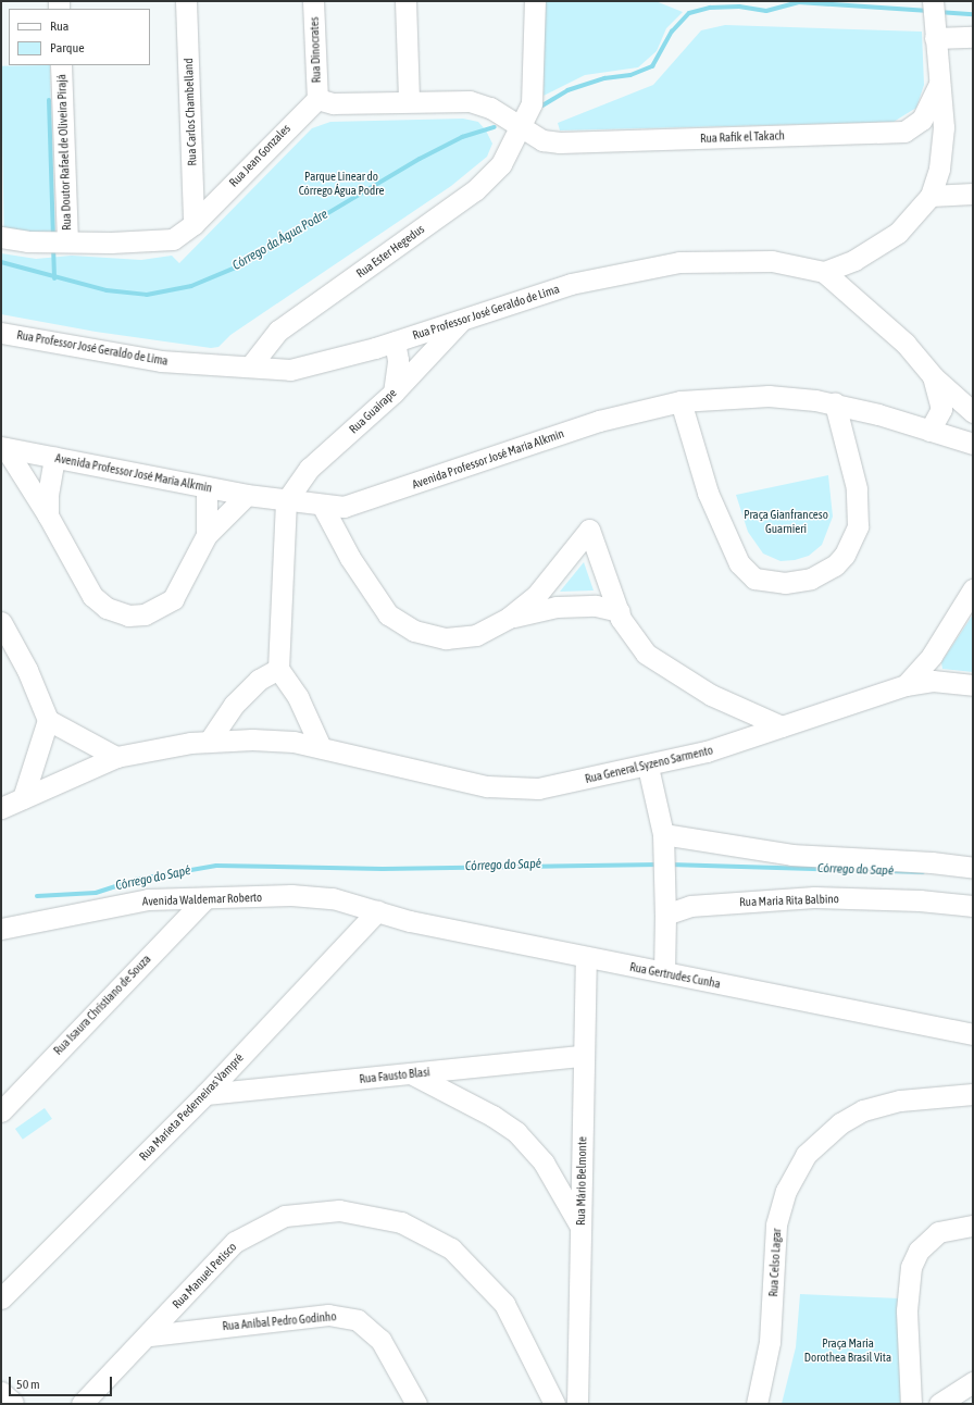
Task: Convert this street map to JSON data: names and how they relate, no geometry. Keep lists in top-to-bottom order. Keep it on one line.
{"streets":{"street":["Rua Dinocrates","Rua Carlos Chambelland","Rua Rafik el Takach","Rua Doutor Rafael de Oliveira Pirajá","Rua Jean Gonzales","Rua Ester Hegedus","Rua Professor José Geraldo de Lima","Rua Guairape","Avenida Professor José Maria Alkmin","Rua General Syzeno Sarmento","Avenida Waldemar Roberto","Rua Maria Rita Balbino","Rua Gertrudes Cunha","Rua Isaura Christiano de Souza","Rua Fausto Blasi","Rua Marieta Pederneiras Vampré","Rua Mário Belmonte","Rua Celso Lagar","Rua Manuel Petisco","Rua Aníbal Pedro Godinho"]},"crossings":[["Rua Dinocrates","Rua Jean Gonzales"],["Rua Carlos Chambelland","Rua Jean Gonzales"],["Rua Rafik el Takach","Rua Ester Hegedus"],["Rua Doutor Rafael de Oliveira Pirajá","Rua Jean Gonzales"],["Rua Ester Hegedus","Rua Professor José Geraldo de Lima"],["Rua Professor José Geraldo de Lima","Rua Guairape"],["Rua Professor José Geraldo de Lima","Avenida Professor José Maria Alkmin"],["Rua Guairape","Avenida Professor José Maria Alkmin"],["Avenida Waldemar Roberto","Rua Gertrudes Cunha"],["Avenida Waldemar Roberto","Rua Isaura Christiano de Souza"],["Avenida Waldemar Roberto","Rua Marieta Pederneiras Vampré"],["Rua Gertrudes Cunha","Rua Marieta Pederneiras Vampré"],["Rua Gertrudes Cunha","Rua Mário Belmonte"],["Rua Fausto Blasi","Rua Marieta Pederneiras Vampré"],["Rua Fausto Blasi","Rua Mário Belmonte"],["Rua Manuel Petisco","Rua Aníbal Pedro Godinho"]],"water":["Córrego da Água Podre","Córrego do Sapé"],"parks":["Parque Linear do Córrego Água Podre","Praça Gianfranceso Guarnieri","Praça Maria Dorothea Brasil Vita"],"legend":["Rua","Parque"],"scale_bar":"50 m"}
